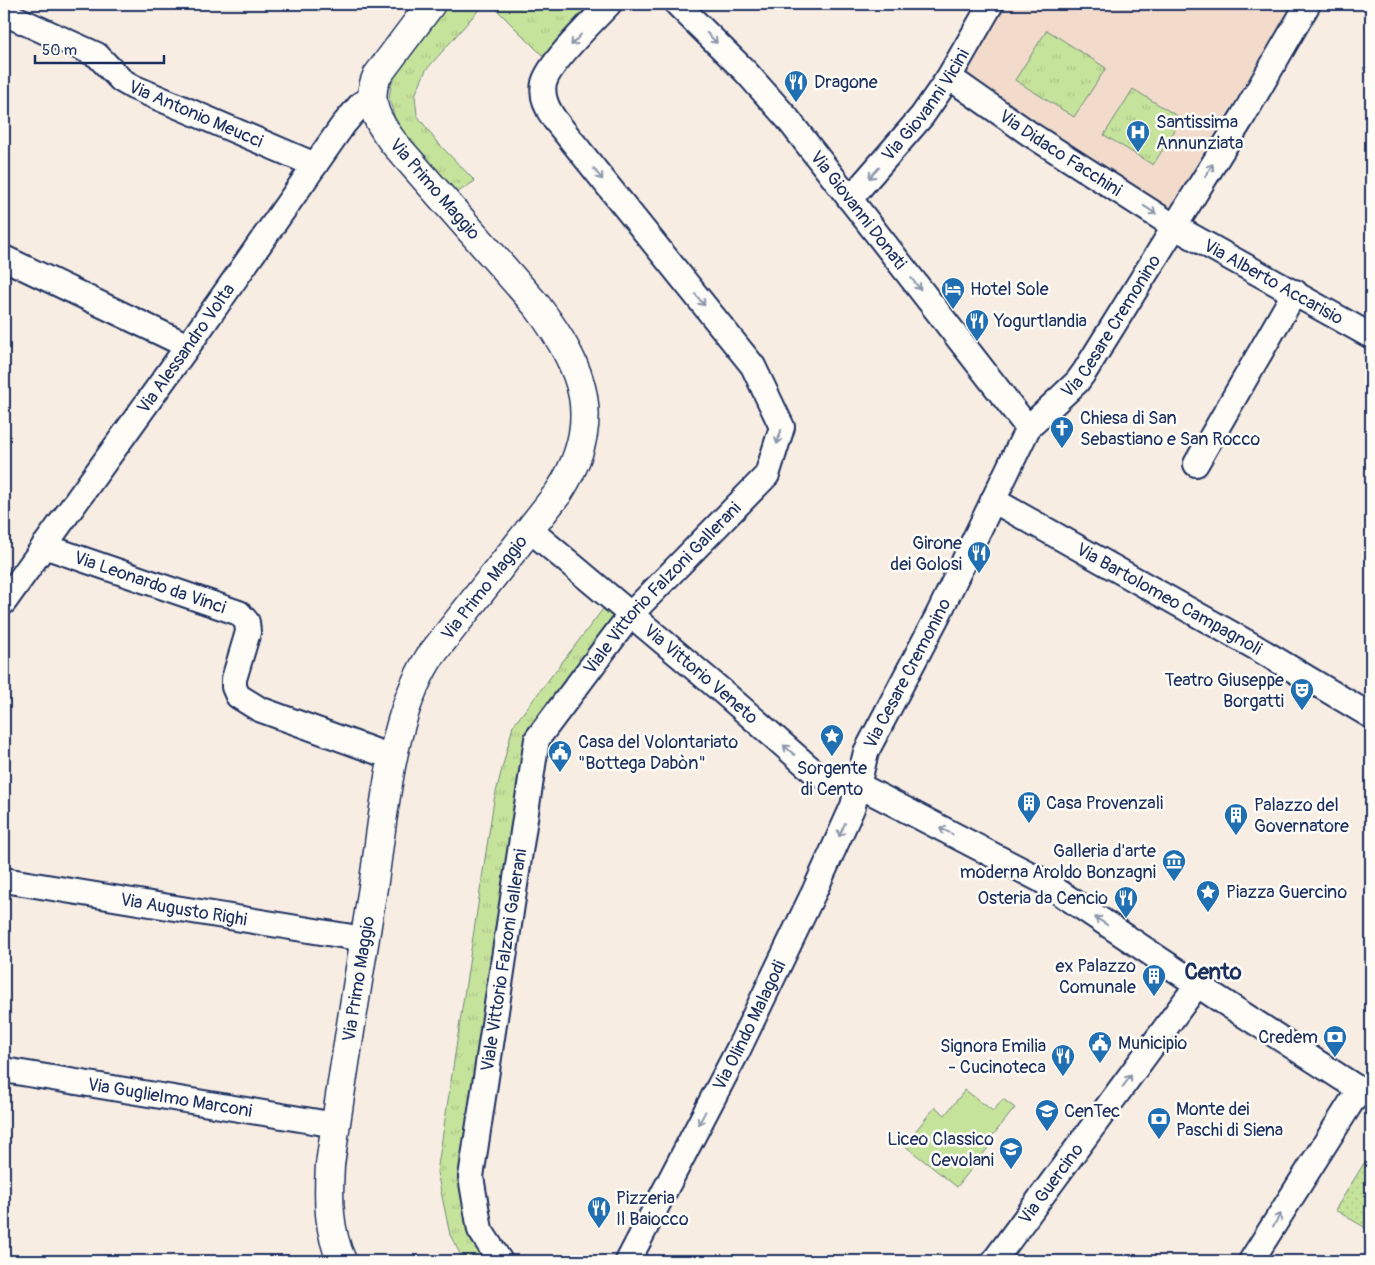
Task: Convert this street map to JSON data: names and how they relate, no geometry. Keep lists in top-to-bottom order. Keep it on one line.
{"streets":{"main road":["Via Primo Maggio"],"street":["Via Giovanni Vicini","Via Antonio Meucci","Via Didaco Facchini","Via Giovanni Donati","Via Alberto Accarisio","Via Cesare Cremonino","Via Alessandro Volta","Via Leonardo da Vinci","Viale Vittorio Falzoni Gallerani","Via Bartolomeo Campagnoli","Via Vittorio Veneto","Via Augusto Righi","Via Olindo Malagodi","Via Guglielmo Marconi","Via Guercino"]},"crossings":[["Via Giovanni Vicini","Via Didaco Facchini"],["Via Giovanni Vicini","Via Giovanni Donati"],["Via Antonio Meucci","Via Alessandro Volta"],["Via Didaco Facchini","Via Alberto Accarisio"],["Via Didaco Facchini","Via Cesare Cremonino"],["Via Primo Maggio","Via Alessandro Volta"],["Via Primo Maggio","Via Leonardo da Vinci"],["Via Primo Maggio","Via Vittorio Veneto"],["Via Primo Maggio","Via Augusto Righi"],["Via Primo Maggio","Via Guglielmo Marconi"],["Via Giovanni Donati","Via Cesare Cremonino"],["Via Alberto Accarisio","Via Cesare Cremonino"],["Via Cesare Cremonino","Via Bartolomeo Campagnoli"],["Via Cesare Cremonino","Via Vittorio Veneto"],["Via Cesare Cremonino","Via Olindo Malagodi"],["Via Alessandro Volta","Via Leonardo da Vinci"],["Viale Vittorio Falzoni Gallerani","Via Vittorio Veneto"],["Via Vittorio Veneto","Via Olindo Malagodi"],["Via Vittorio Veneto","Via Guercino"]],"one_way":["Via Giovanni Vicini","Via Didaco Facchini","Via Giovanni Donati","Via Vittorio Veneto","Via Olindo Malagodi"],"districts":["Cento"],"places":{"restaurant":["Dragone","Yogurtlandia","Girone dei Golosi","Osteria da Cencio","Signora Emilia - Cucinoteca","Pizzeria Il Baiocco"],"hospital":["Santissima Annunziata"],"hotel":["Hotel Sole"],"church":["Chiesa di San Sebastiano e San Rocco"],"theatre":["Teatro Giuseppe Borgatti"],"place":["Sorgente di Cento","Piazza Guercino"],"public building":["Casa del Volontariato \"Bottega Dabòn\"","Municipio"],"building":["Casa Provenzali","Palazzo del Governatore","ex Palazzo Comunale"],"museum":["Galleria d'arte moderna Aroldo Bonzagni"],"bank":["Credem","Monte dei Paschi di Siena"],"school or university":["CenTec","Liceo Classico Cevolani"]},"scale_bar":"50 m"}
